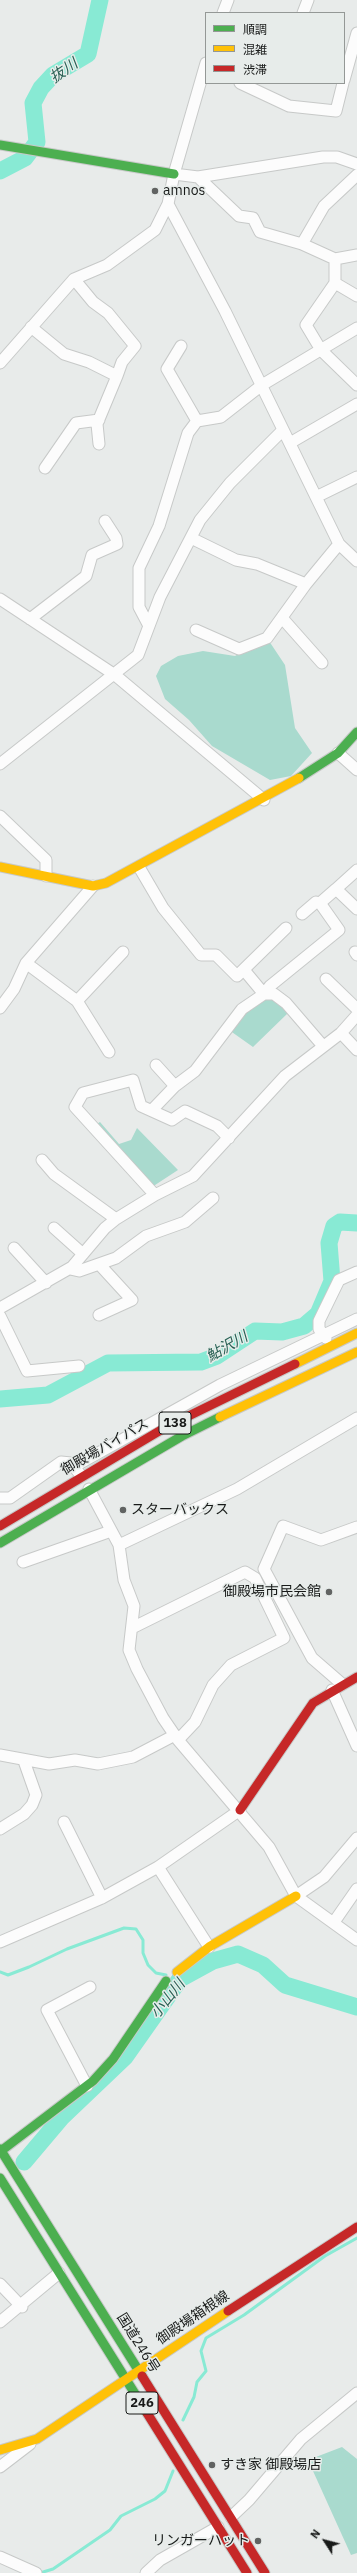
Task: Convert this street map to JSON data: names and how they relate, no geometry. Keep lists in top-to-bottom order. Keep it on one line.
{"streets":{"main road":["138","御殿場バイパス","御殿場箱根線","国道246号","246"]},"crossings":[["御殿場箱根線","国道246号"]],"water":["抜川","鮎沢川","小山川"],"places":["amnos","スターバックス","御殿場市民会館","すき家 御殿場店","リンガーハット"],"legend":["順調","混雑","渋滞"],"north":"top left"}
